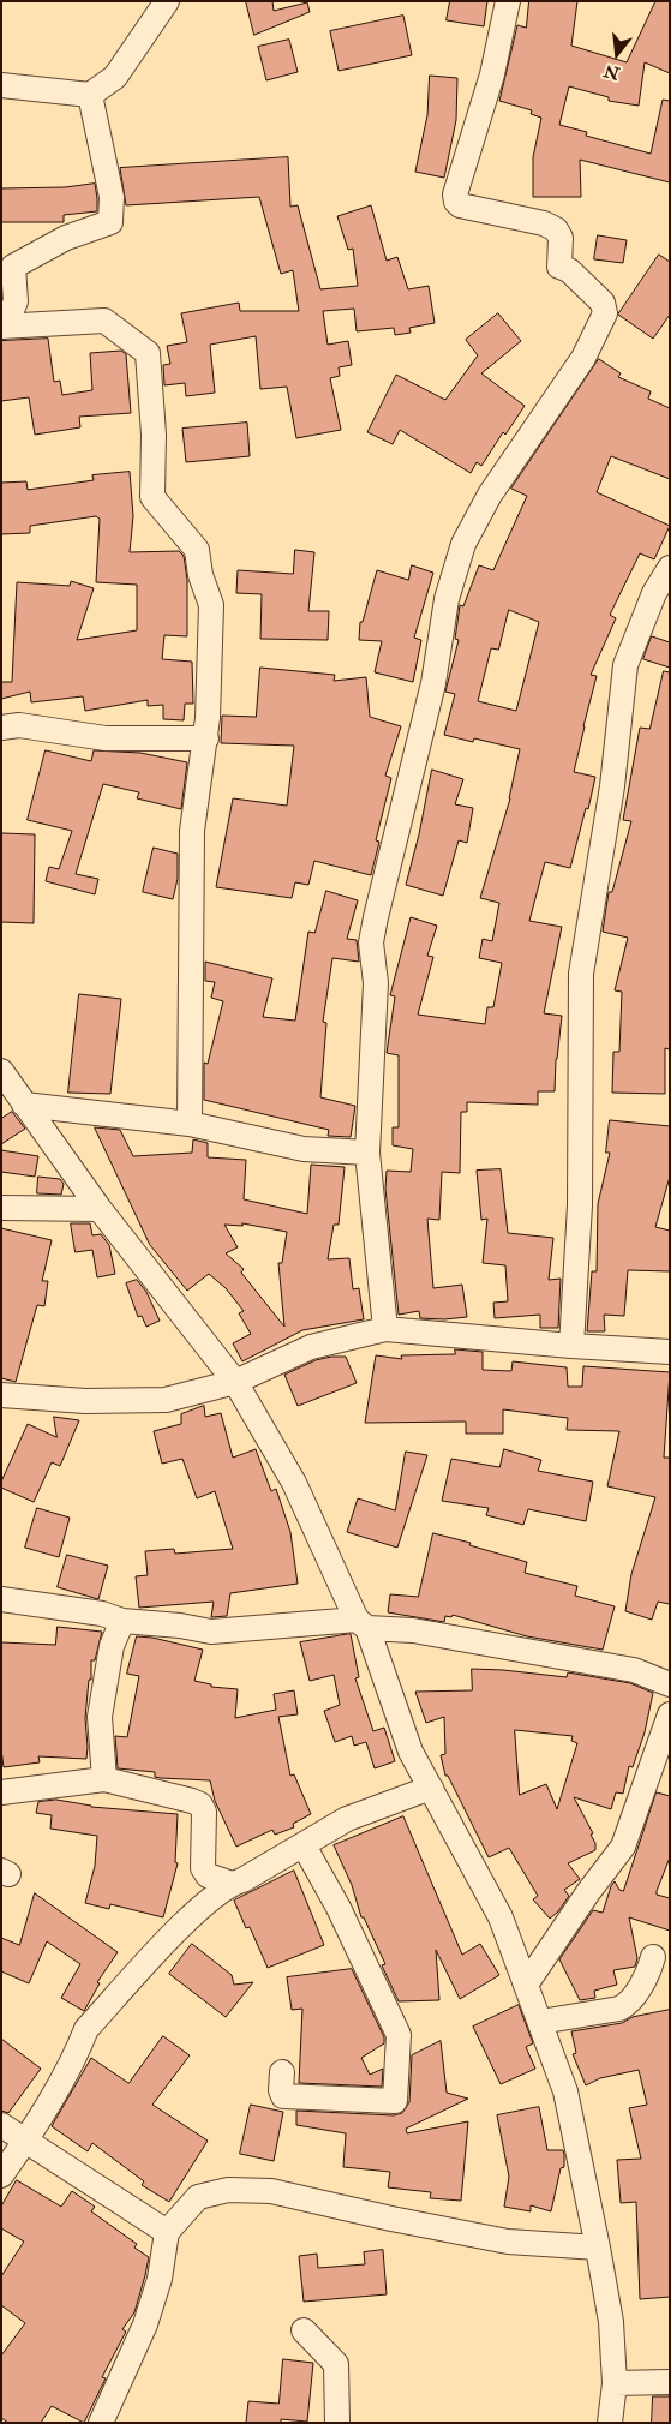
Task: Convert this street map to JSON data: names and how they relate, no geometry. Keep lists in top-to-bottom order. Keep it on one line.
{"north":"bottom"}
